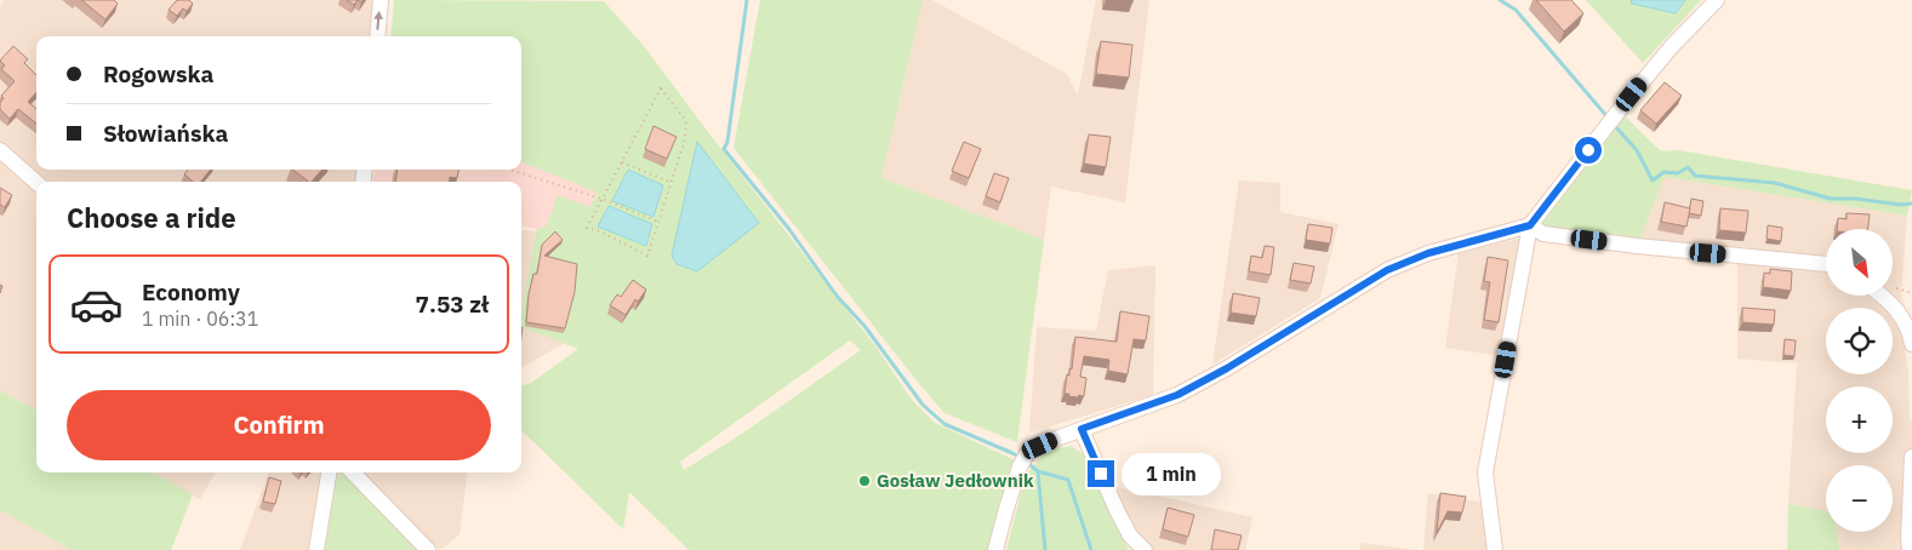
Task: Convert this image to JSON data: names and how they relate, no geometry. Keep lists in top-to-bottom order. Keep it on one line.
{"places":["Gosław Jedłownik"],"north":"bottom right","page":{"banner":["Rogowska","Słowiańska"],"heading":"Choose a ride","map_buttons":["+","−"],"list":[{"name":"Economy","note":"1 min · 06:31","value":"7.53 zł"}],"buttons":"Confirm","bubble":"1 min"}}
